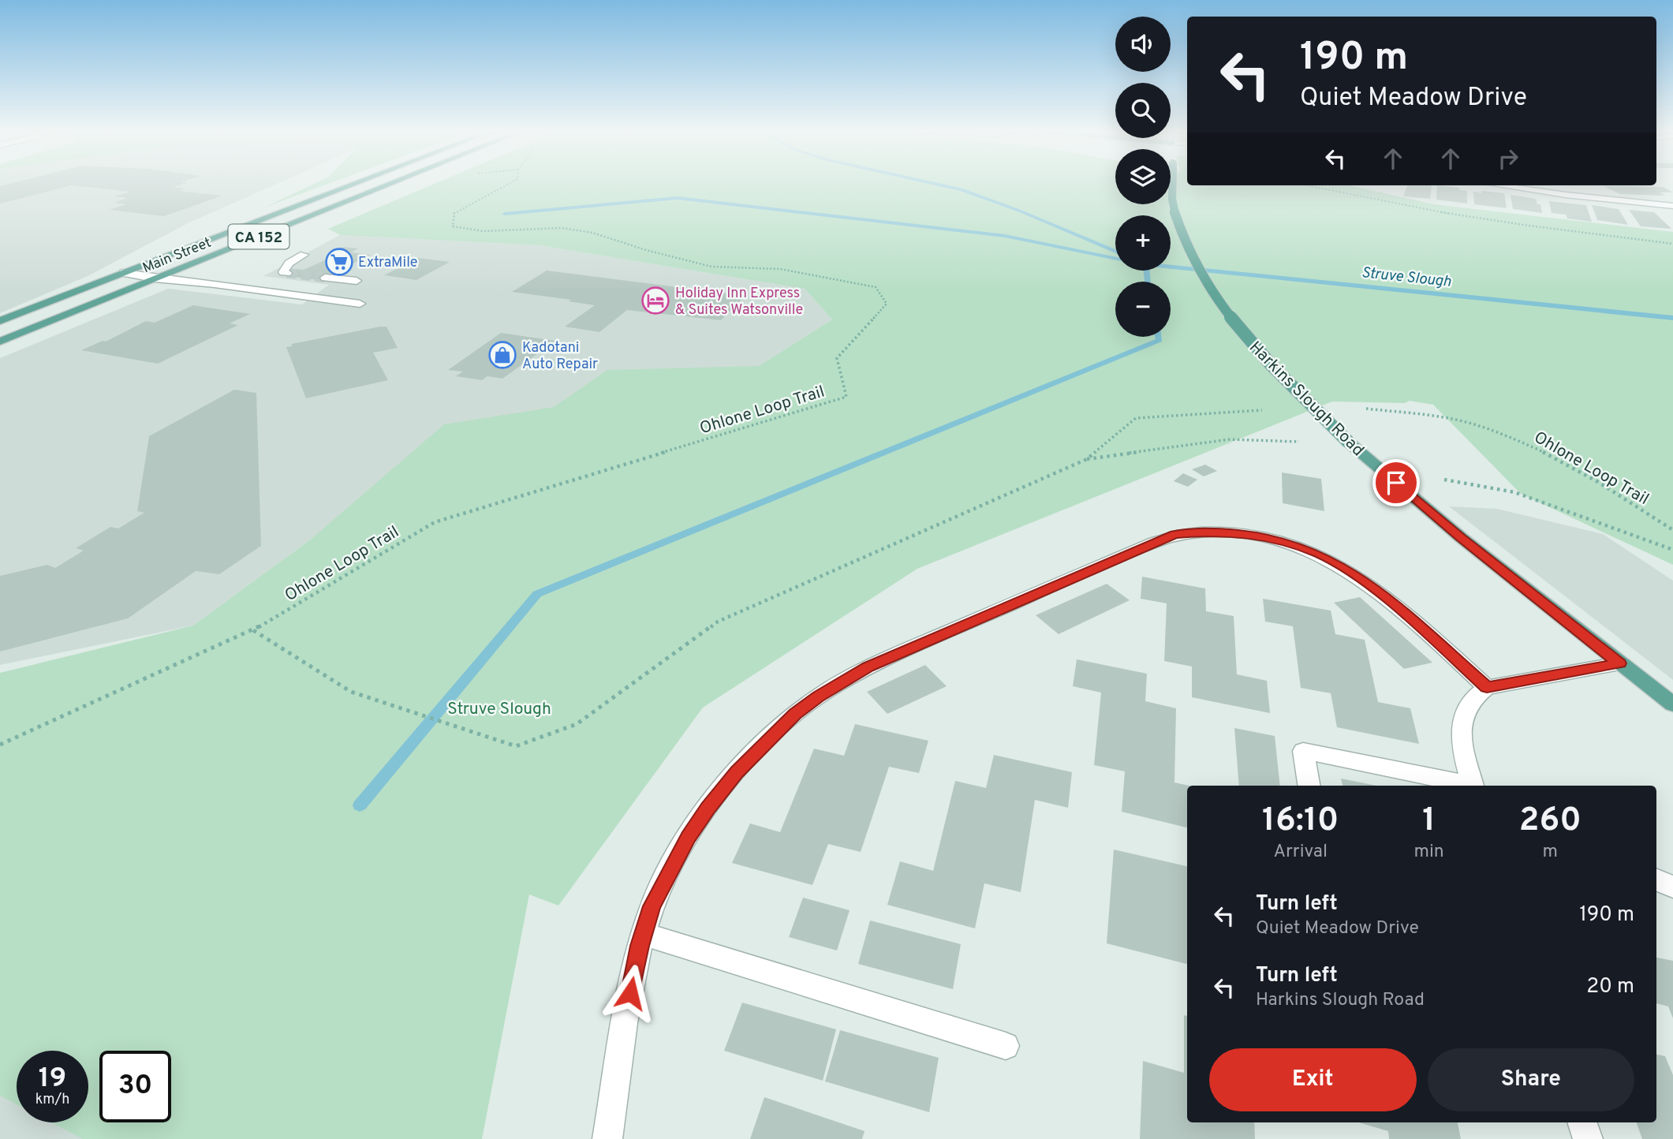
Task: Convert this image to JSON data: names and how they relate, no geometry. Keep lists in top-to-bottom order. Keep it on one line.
{"streets":{"main road":["CA 152","Main Street","Harkins Slough Road"],"path":["Ohlone Loop Trail"]},"water":["Struve Slough"],"parks":["Struve Slough"],"places":{"supermarket":["ExtraMile"],"hotel":["Holiday Inn Express & Suites Watsonville"],"shop":["Kadotani Auto Repair"]},"page":{"map_buttons":["+","−"],"turn":["190 m","Quiet Meadow Drive"],"eta":["16:10","Arrival","1","min","260","m"],"list":[{"name":"Turn left","note":"Quiet Meadow Drive","value":"190 m"},{"name":"Turn left","note":"Harkins Slough Road","value":"20 m"}],"buttons":["Exit","Share"],"speed":"19 km/h","limit":"30"}}
